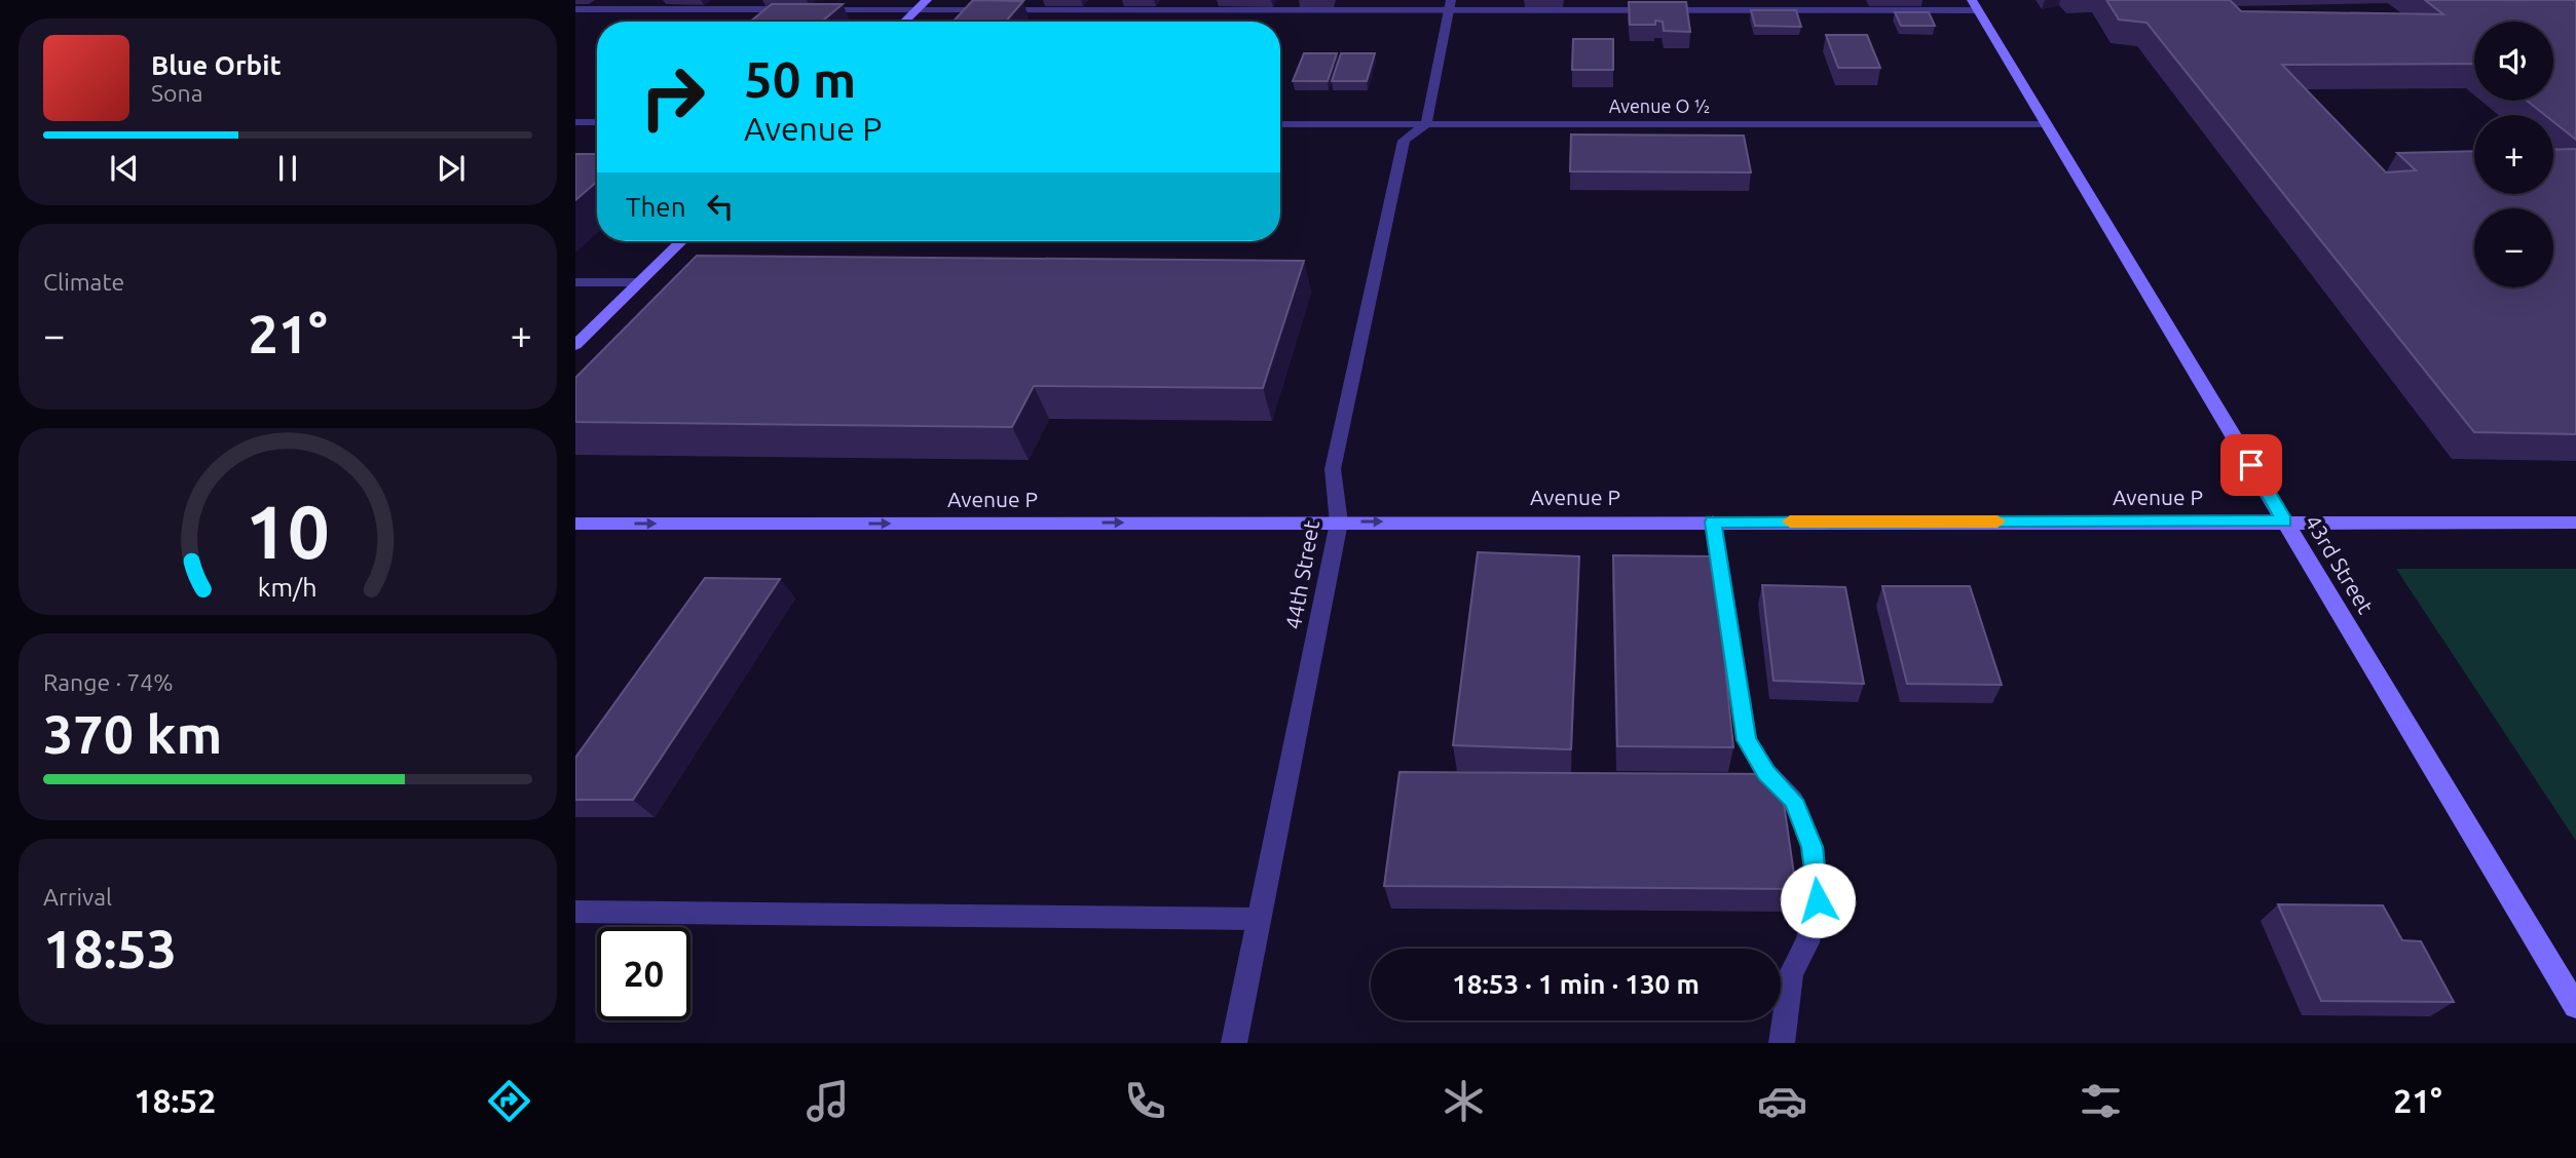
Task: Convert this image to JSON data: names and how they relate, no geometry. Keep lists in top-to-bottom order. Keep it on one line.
{"streets":{"main road":["Avenue P","43rd Street"],"street":["Avenue O ½","44th Street"]},"crossings":[["Avenue O ½","43rd Street"],["Avenue O ½","44th Street"],["Avenue P","43rd Street"],["Avenue P","44th Street"]],"one_way":["Avenue P"],"page":{"map_buttons":["+","−"],"turn":["50 m","Avenue P"],"song":["Blue Orbit","Sona"],"then":"Then","tile":["Climate",["Range · 74%","370 km"],["Arrival","18:53"]],"heat":["−","21°","+"],"limit":"20","trip":"18:53 · 1 min · 130 m","tabs":["18:52","21°"],"gauge":["10","km/h"]}}
